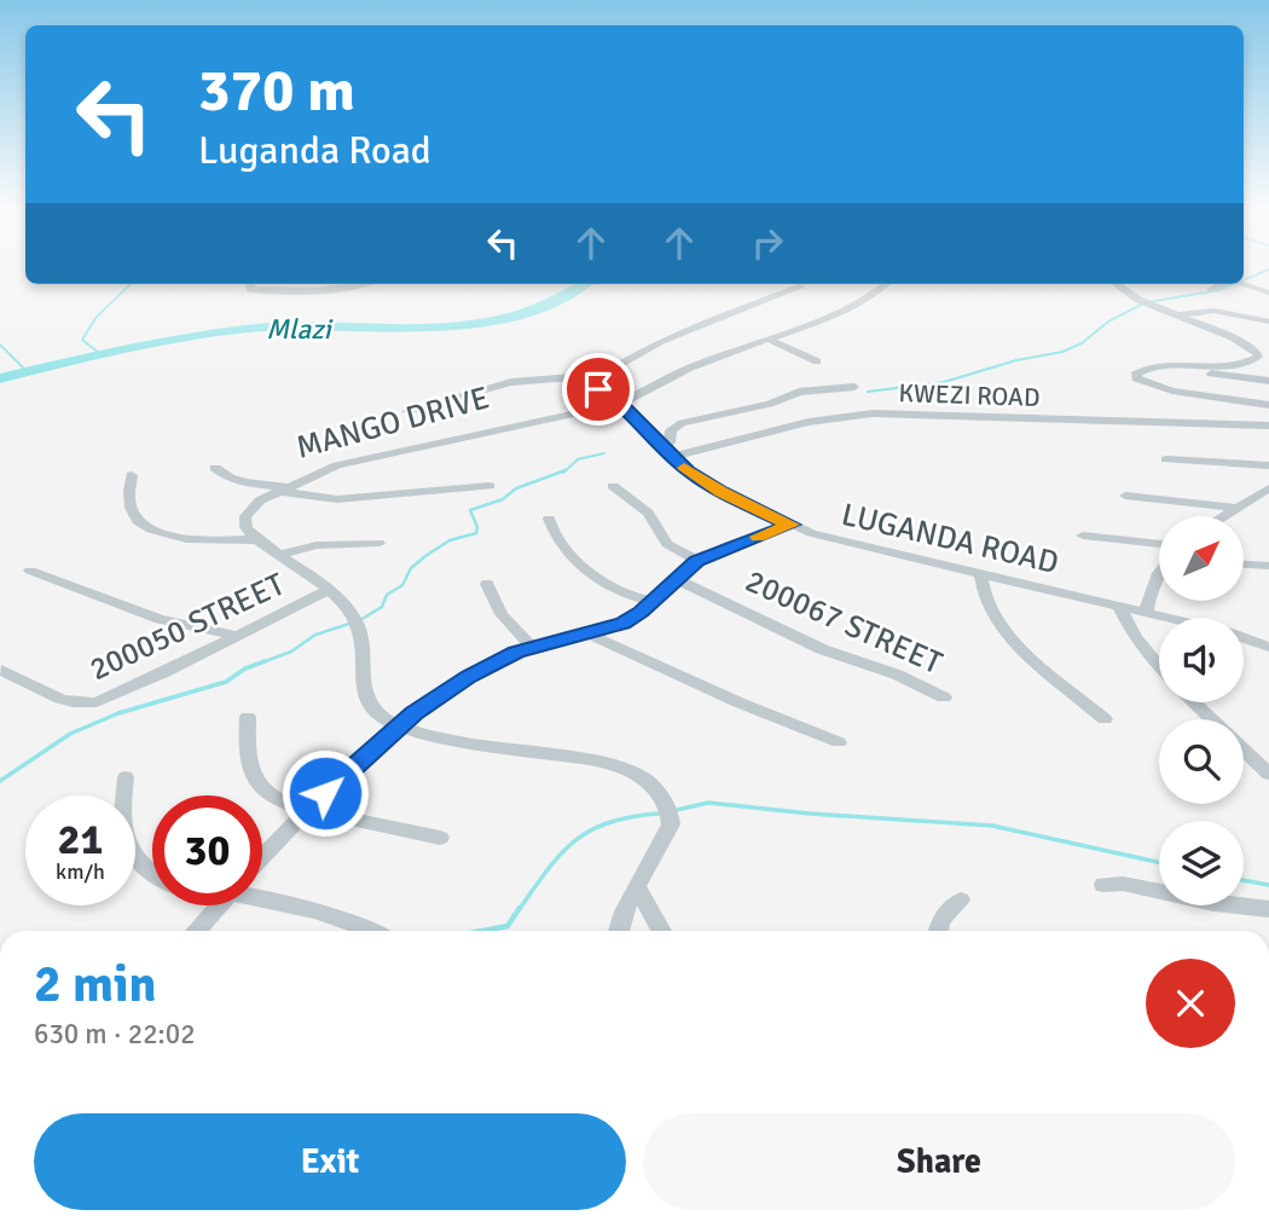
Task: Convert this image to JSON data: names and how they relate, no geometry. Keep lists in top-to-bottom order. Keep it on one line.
{"streets":{"street":["KWEZI ROAD","MANGO DRIVE","LUGANDA ROAD","200067 STREET","200050 STREET"]},"crossings":[["KWEZI ROAD","LUGANDA ROAD"],["MANGO DRIVE","LUGANDA ROAD"]],"water":["Mlazi"],"north":"top right","page":{"turn":["370 m","Luganda Road"],"speed":"21 km/h","limit":"30","heading":["2 min","630 m · 22:02"],"buttons":["Exit","Share"]}}
